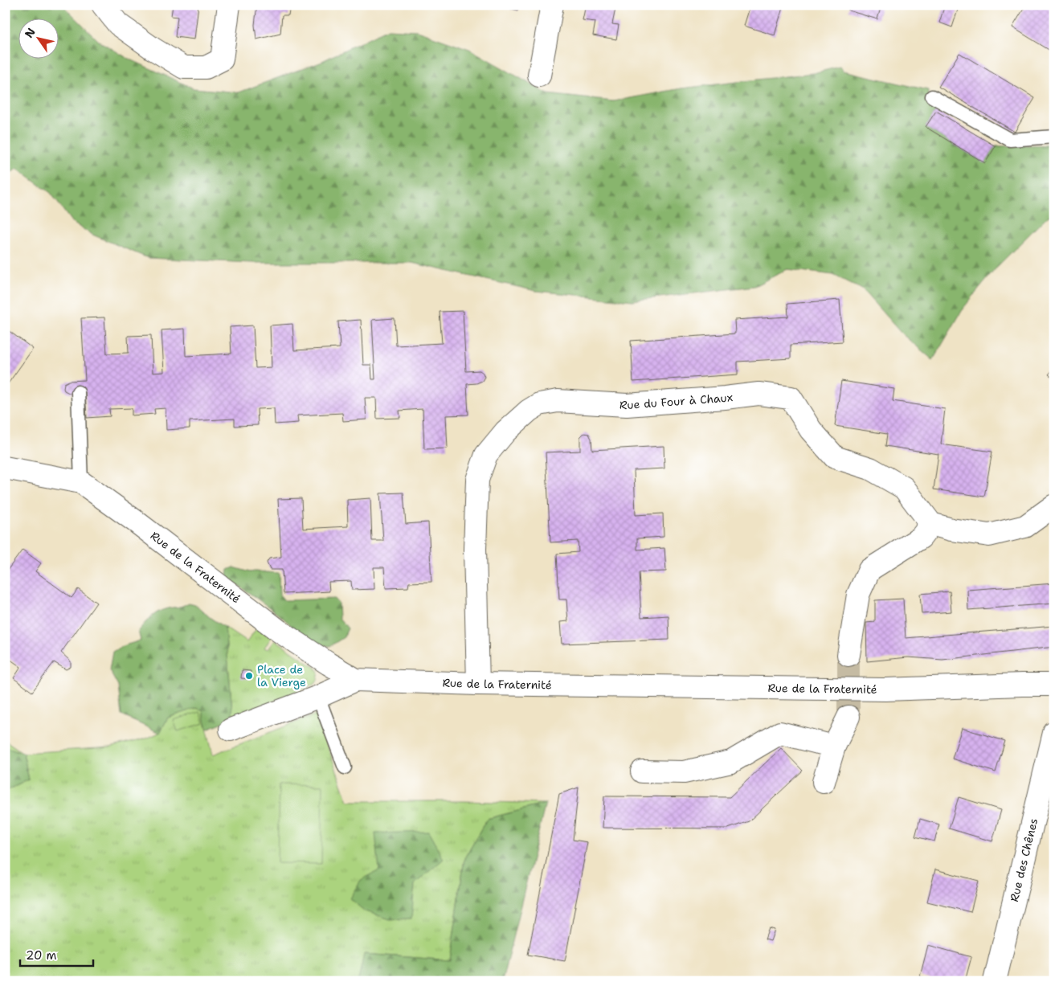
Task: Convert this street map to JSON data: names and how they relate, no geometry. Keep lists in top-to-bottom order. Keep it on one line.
{"streets":{"street":["Rue du Four à Chaux","Rue de la Fraternité","Rue des Chênes"]},"crossings":[["Rue du Four à Chaux","Rue de la Fraternité"]],"places":["Place de la Vierge"],"scale_bar":"20 m","north":"top left"}
